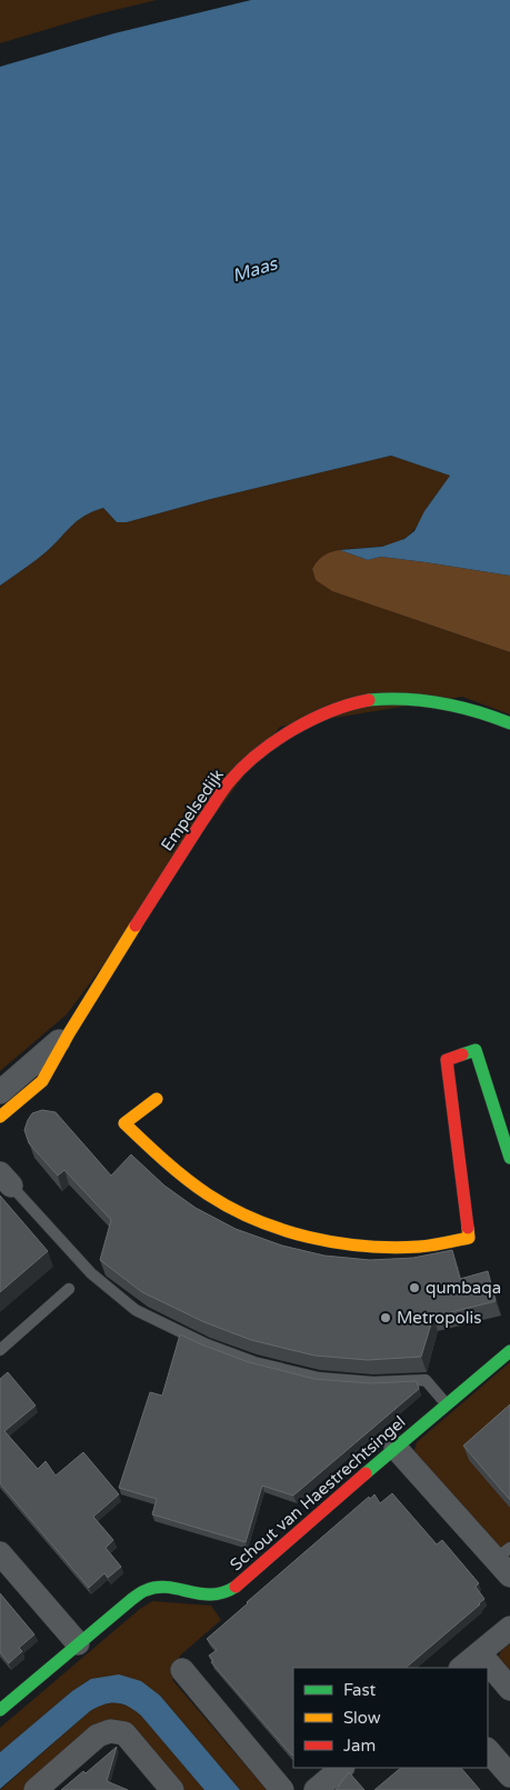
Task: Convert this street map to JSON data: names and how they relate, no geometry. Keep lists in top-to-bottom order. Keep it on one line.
{"streets":{"street":["Empelsedijk","Schout van Haestrechtsingel"]},"water":["Maas"],"places":["qumbaqa","Metropolis"],"legend":["Fast","Slow","Jam"]}
